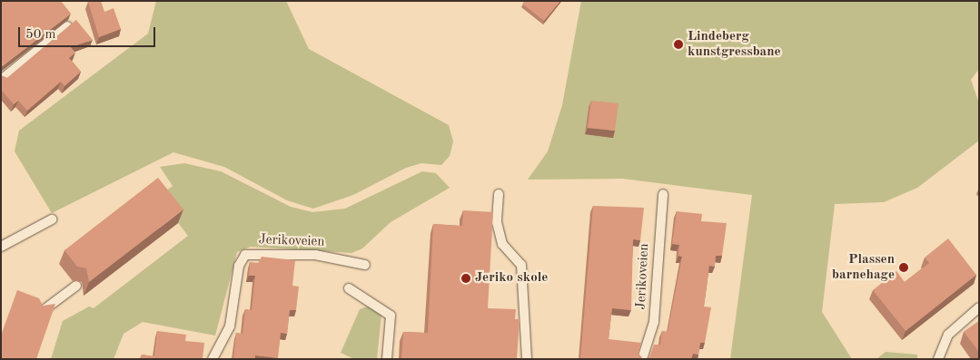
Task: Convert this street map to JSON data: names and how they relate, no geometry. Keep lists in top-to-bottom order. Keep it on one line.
{"streets":{"lane":["Jerikoveien"]},"places":["Lindeberg kunstgressbane","Plassen barnehage","Jeriko skole"],"scale_bar":"50 m"}
